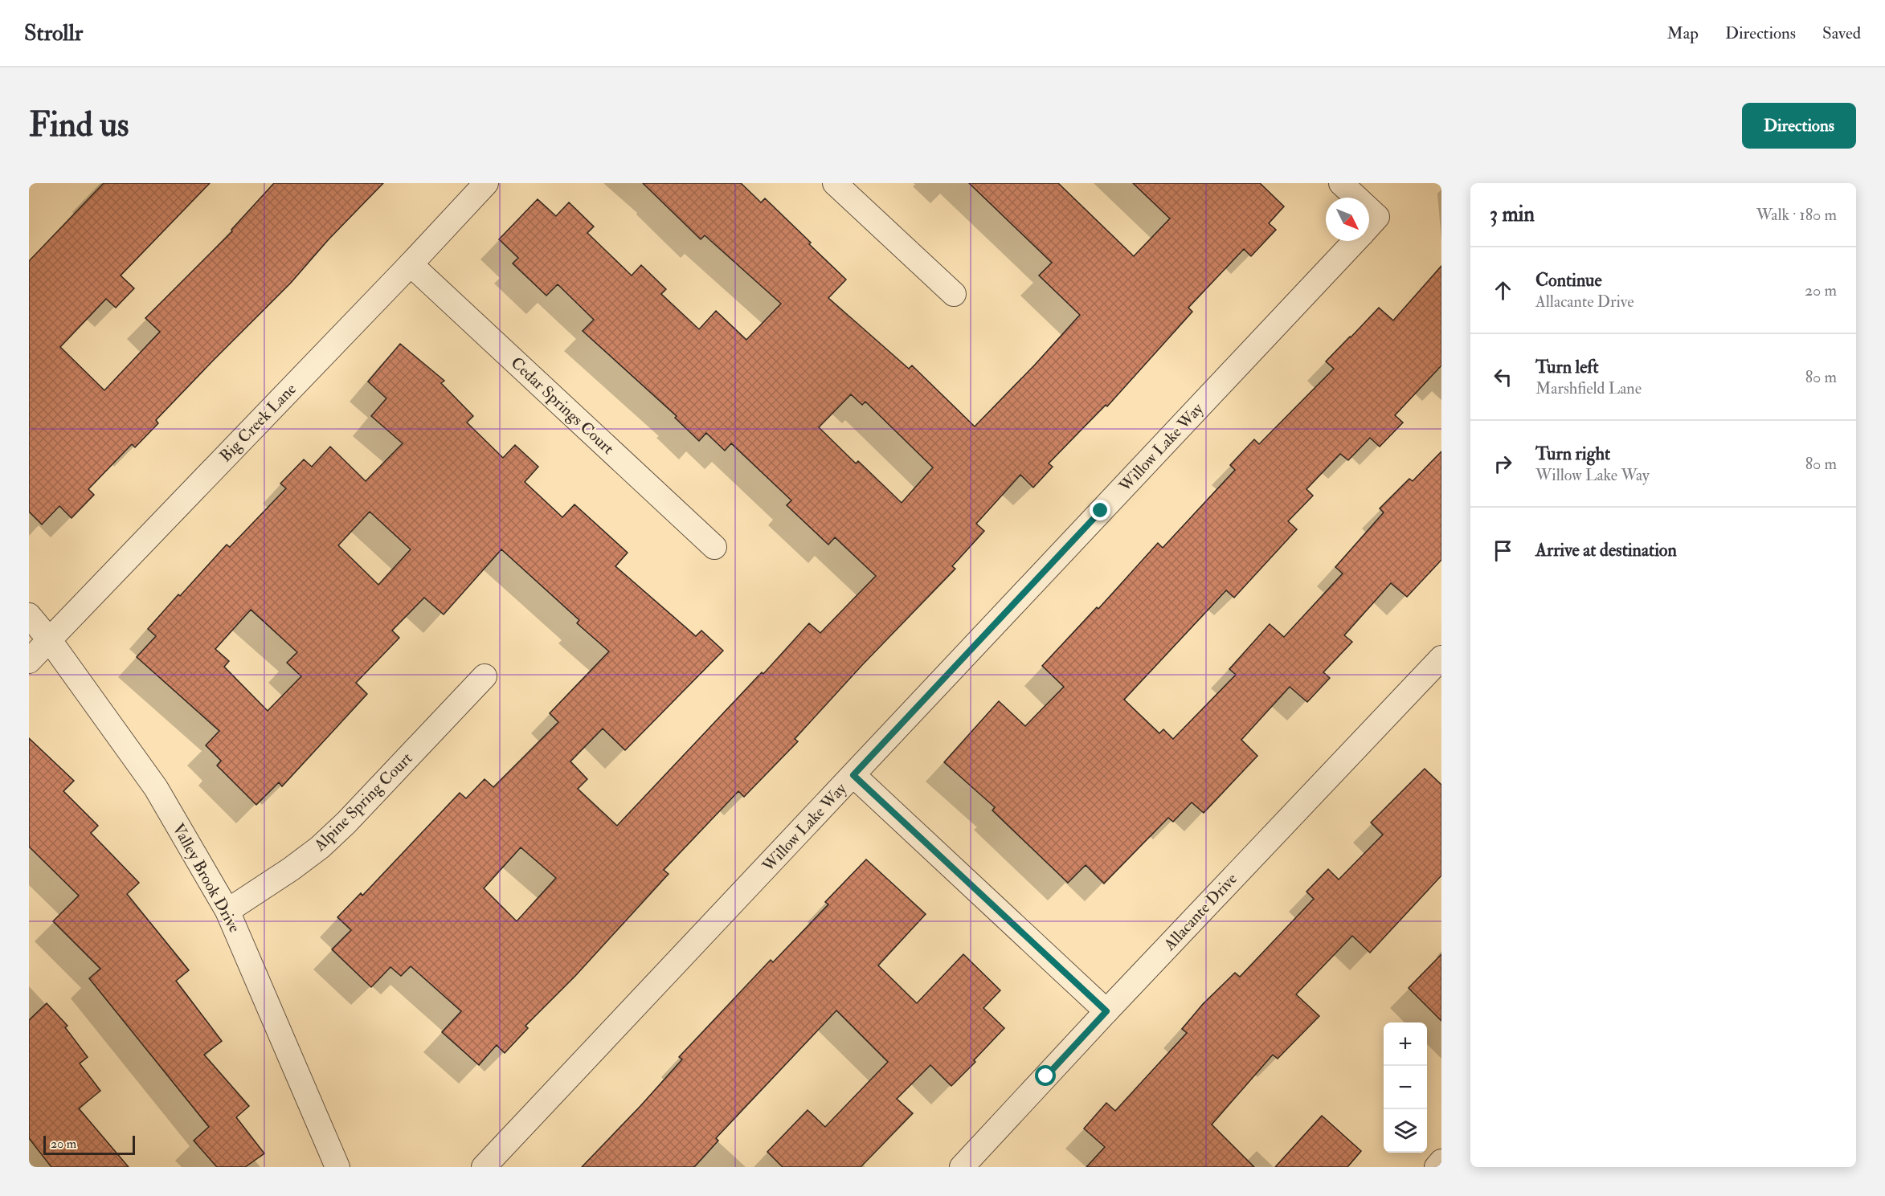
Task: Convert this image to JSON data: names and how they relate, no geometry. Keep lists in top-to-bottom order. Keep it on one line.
{"streets":{"street":["Cedar Springs Court","Big Creek Lane","Willow Lake Way","Alpine Spring Court","Valley Brook Drive","Allacante Drive"]},"crossings":[["Cedar Springs Court","Big Creek Lane"],["Big Creek Lane","Valley Brook Drive"],["Alpine Spring Court","Valley Brook Drive"]],"scale_bar":"20 m","north":"bottom right","page":{"header":"Strollr","nav":["Map","Directions","Saved"],"buttons":"Directions","title":"Find us","heading":["3 min","Walk · 180 m"],"list":[["Continue","Allacante Drive","20 m"],["Turn left","Marshfield Lane","80 m"],["Turn right","Willow Lake Way","80 m"],"Arrive at destination"],"map_buttons":["+","−"],"scale":"20 m"}}
